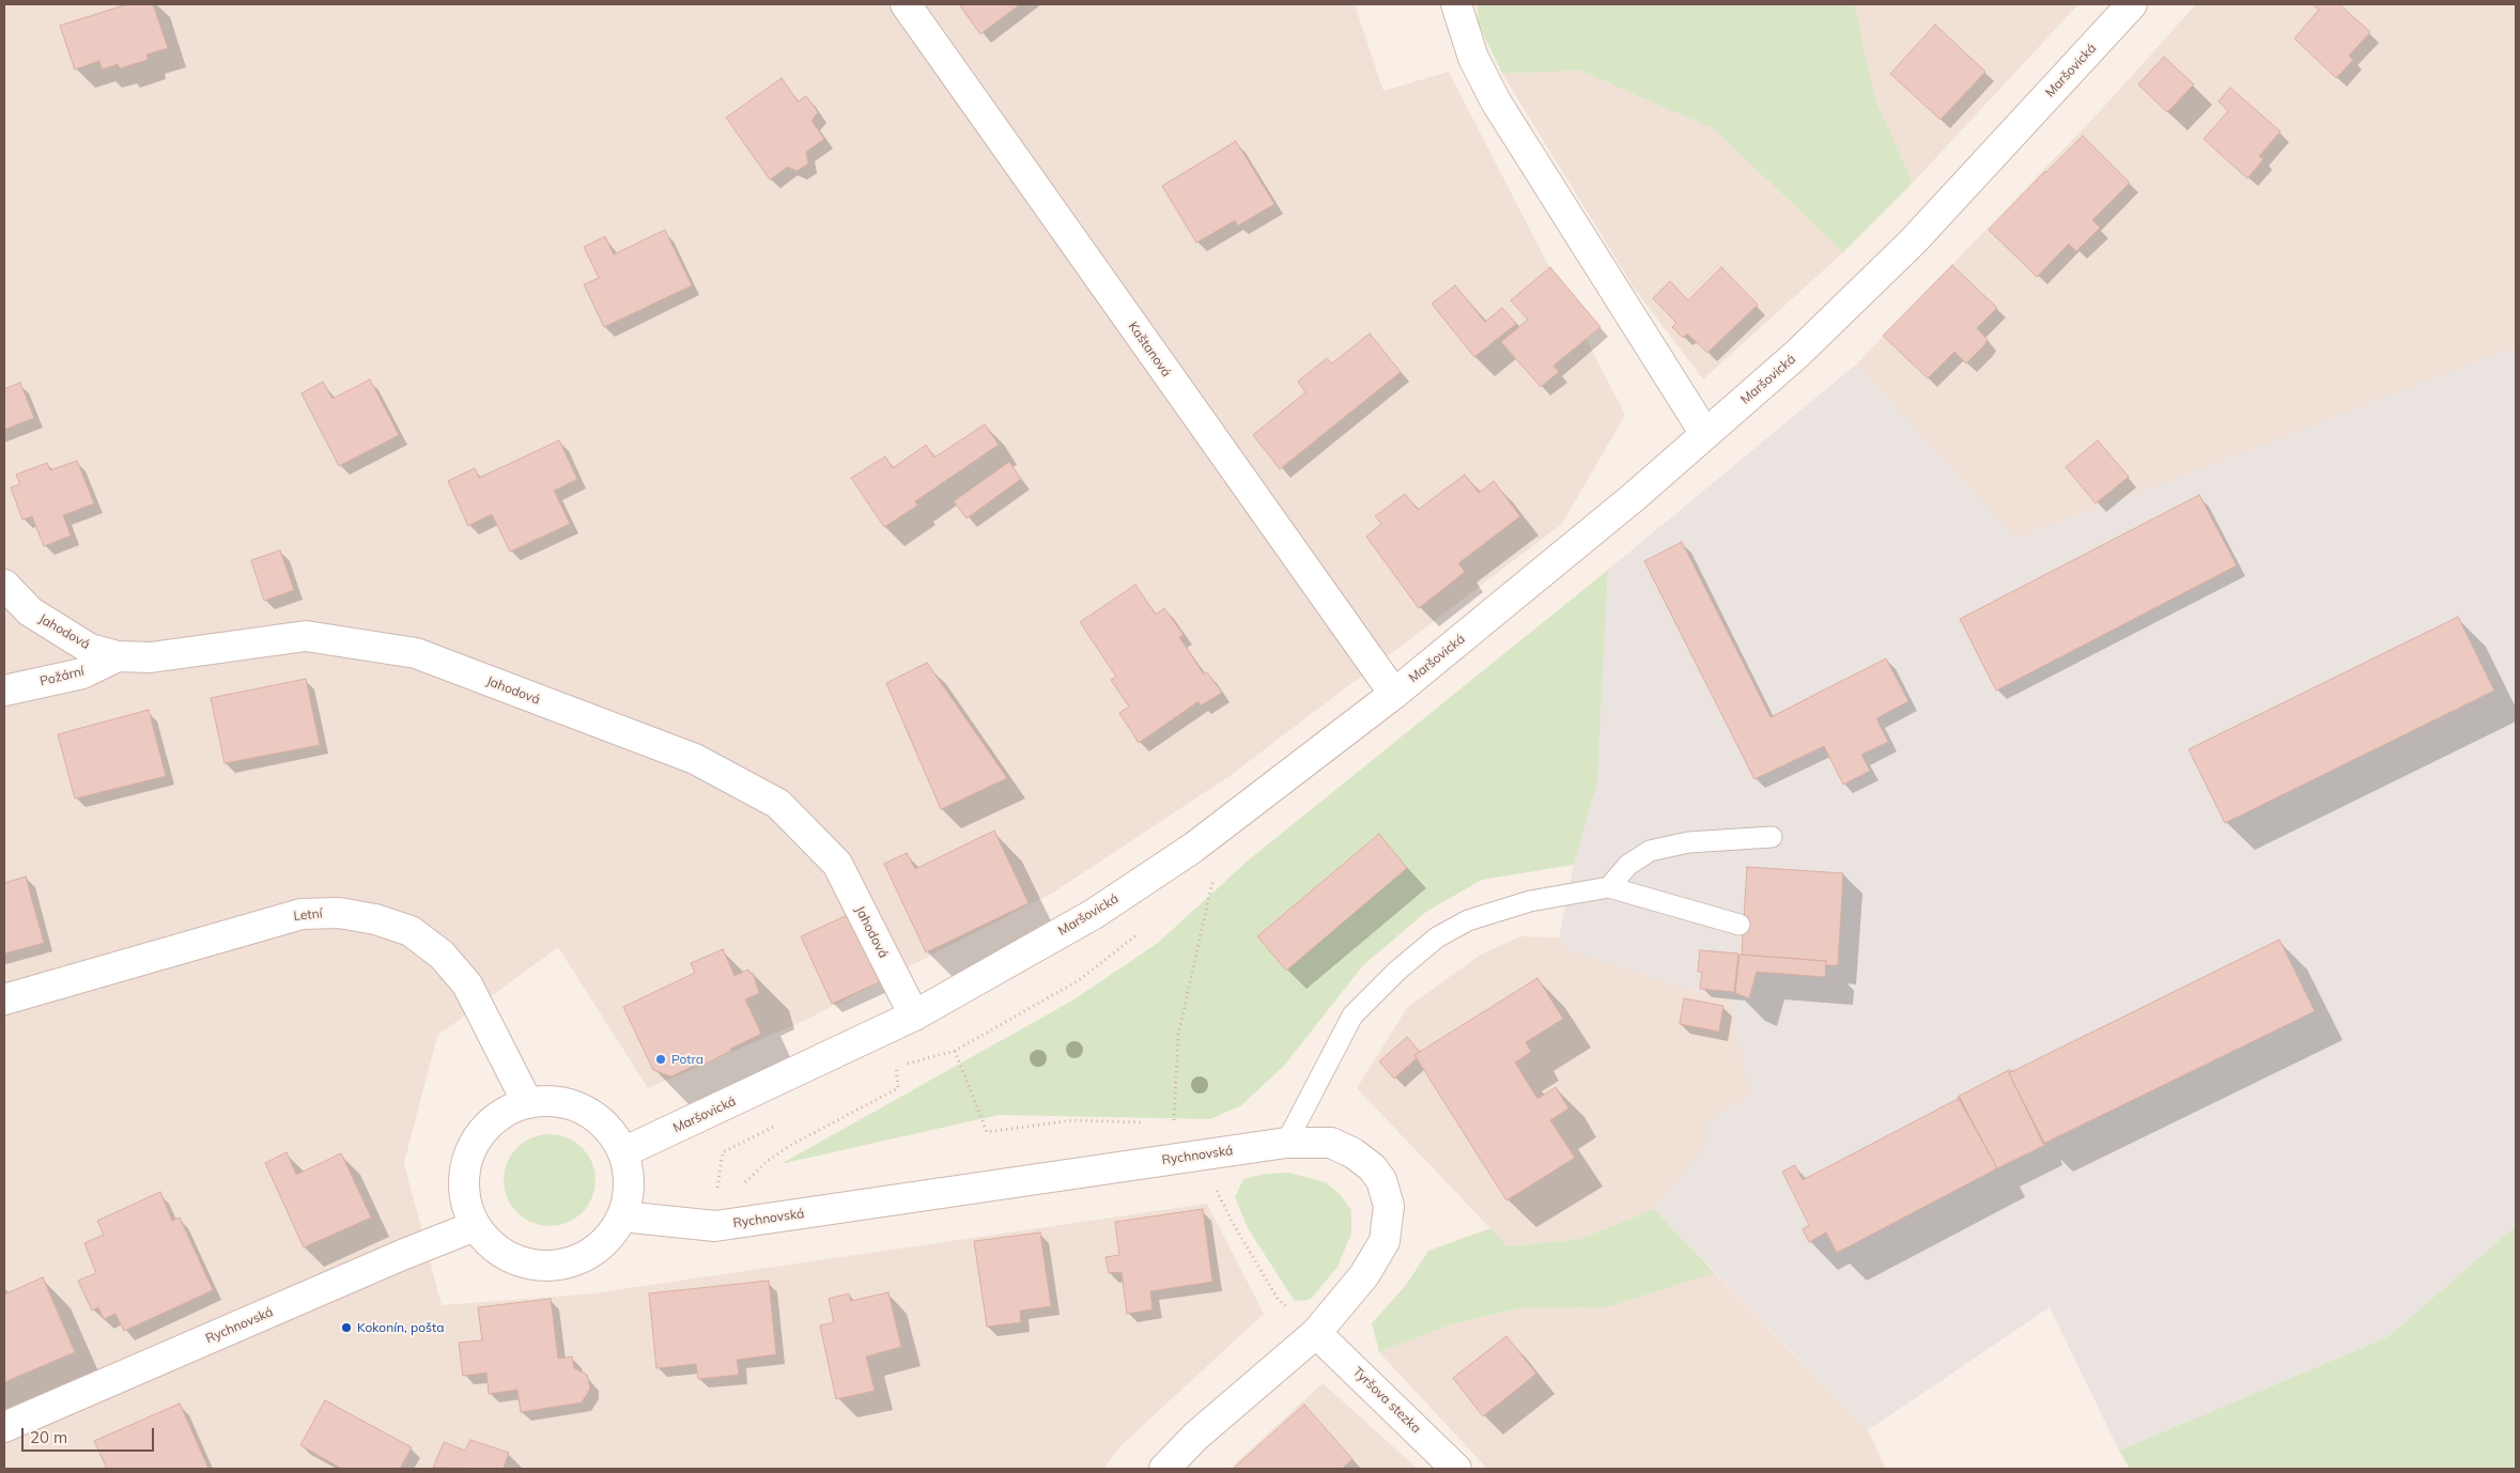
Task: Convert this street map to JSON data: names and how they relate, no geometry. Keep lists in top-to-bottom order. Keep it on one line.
{"streets":{"street":["Maršovická","Kaštanová","Jahodová","Požární","Letní","Rychnovská","Tyršova stezka"]},"crossings":[["Maršovická","Kaštanová"],["Maršovická","Jahodová"],["Maršovická","Letní"],["Maršovická","Rychnovská"],["Jahodová","Požární"],["Letní","Rychnovská"],["Rychnovská","Tyršova stezka"]],"places":["Potra","Kokonín, pošta"],"scale_bar":"20 m"}
